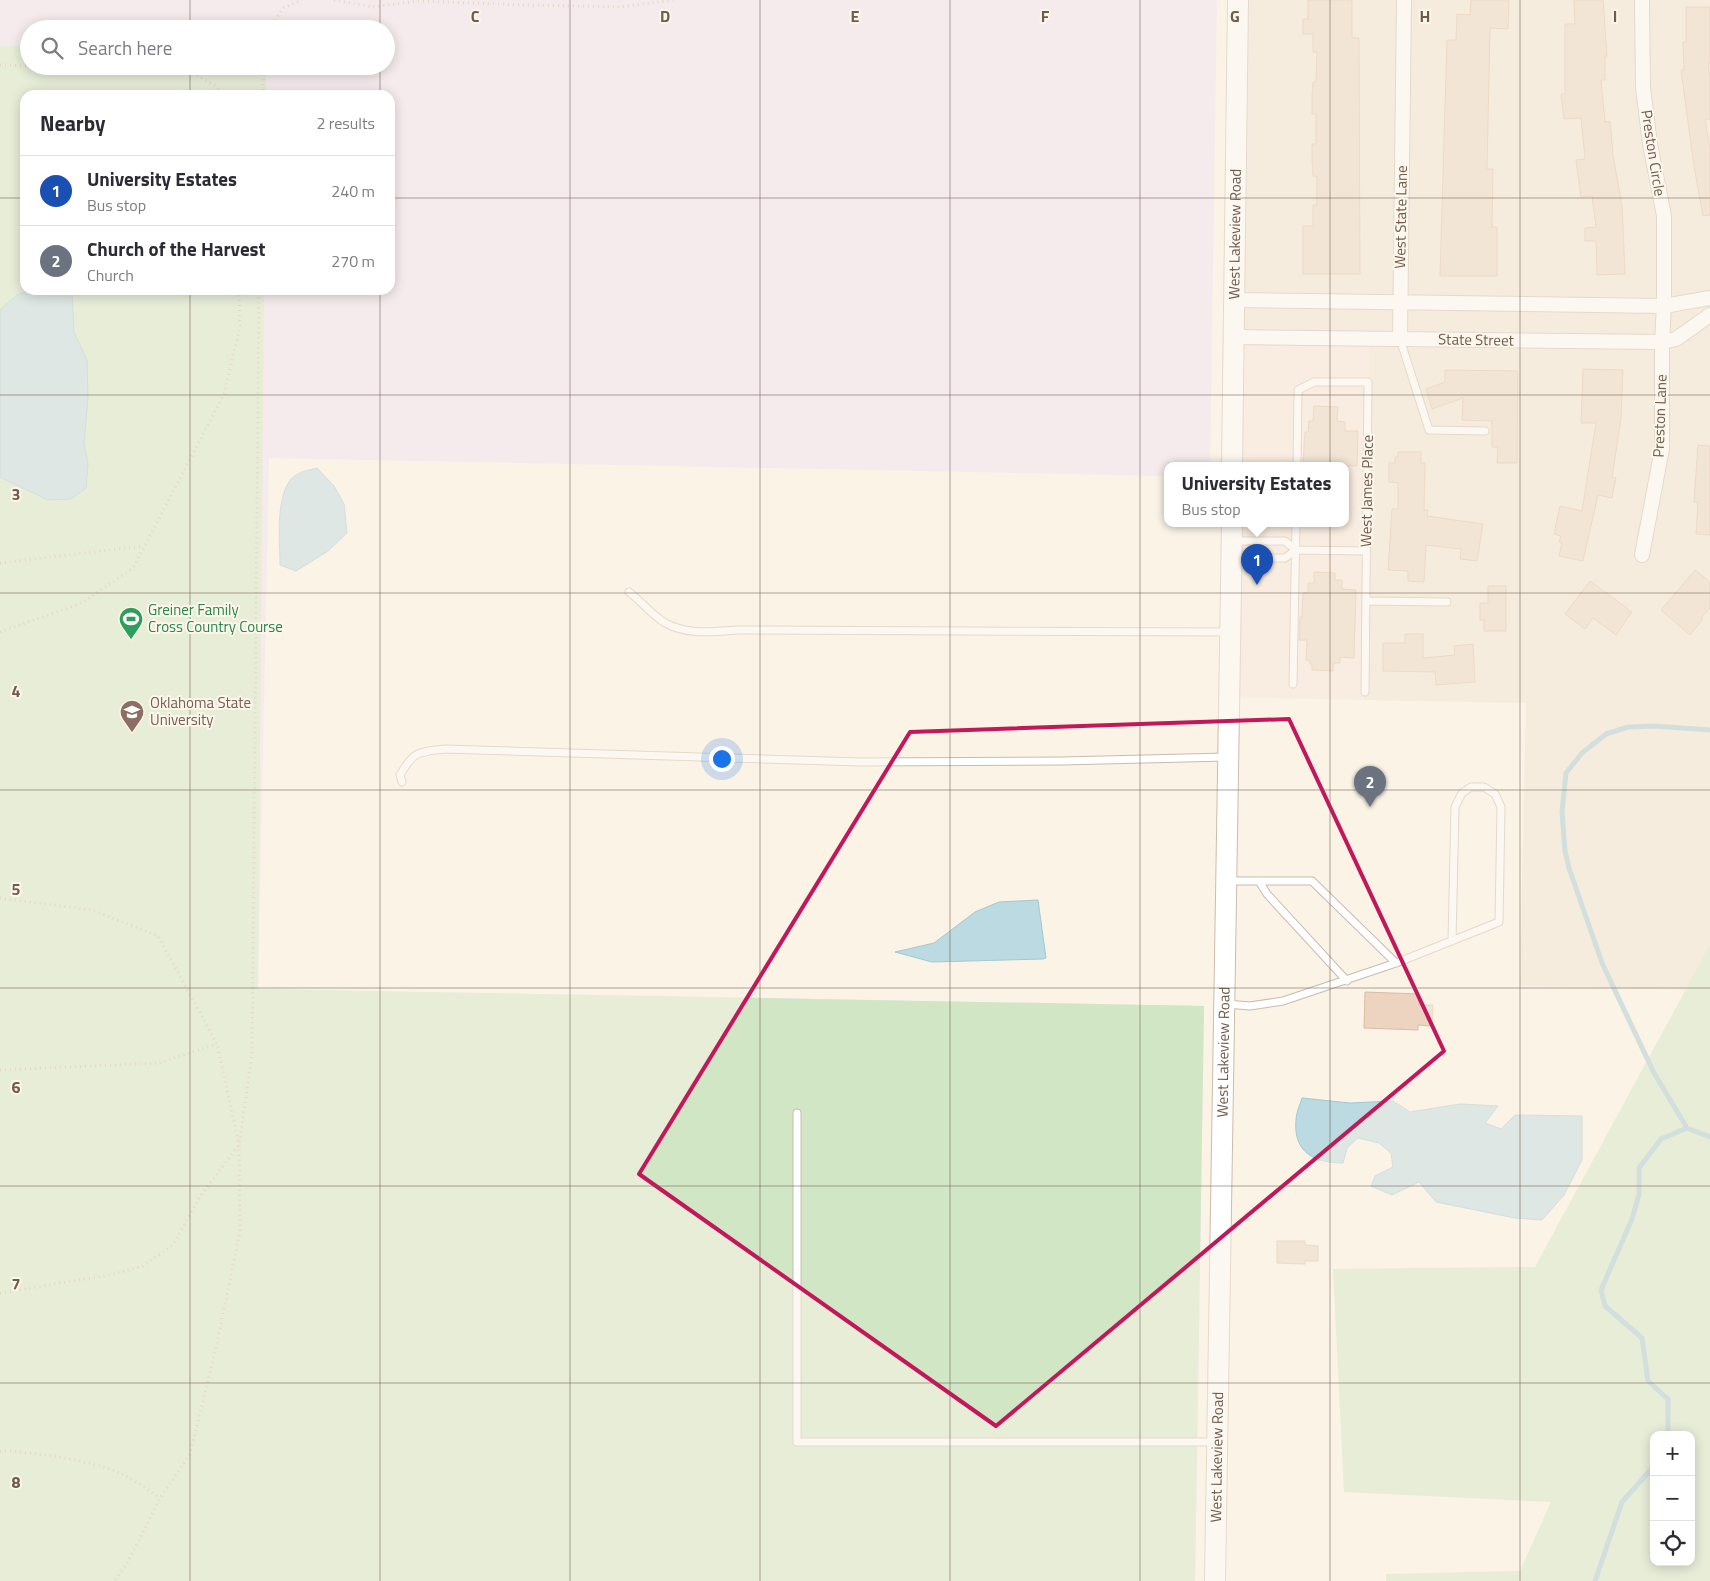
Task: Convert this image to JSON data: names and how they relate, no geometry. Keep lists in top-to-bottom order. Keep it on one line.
{"streets":{"main road":["West Lakeview Road"],"street":["Preston Circle","West State Lane","State Street","Preston Lane"],"lane":["West James Place"]},"crossings":[["Preston Circle","Preston Lane"],["West State Lane","State Street"],["West Lakeview Road","State Street"],["State Street","Preston Lane"]],"places":{"sports":["Greiner Family Cross Country Course"],"school or university":["Oklahoma State University"]},"page":{"search":"Search here","heading":["Nearby","2 results"],"list":[{"mark":"1","name":"University Estates","note":"Bus stop","value":"240 m"},{"mark":"2","name":"Church of the Harvest","note":"Church","value":"270 m"}],"popup":["University Estates","Bus stop"],"pins":["1","2"],"map_buttons":["+","−"]},"grid":{"columns":["C","D","E","F","G","H","I"],"rows":["3","4","5","6","7","8"]}}
